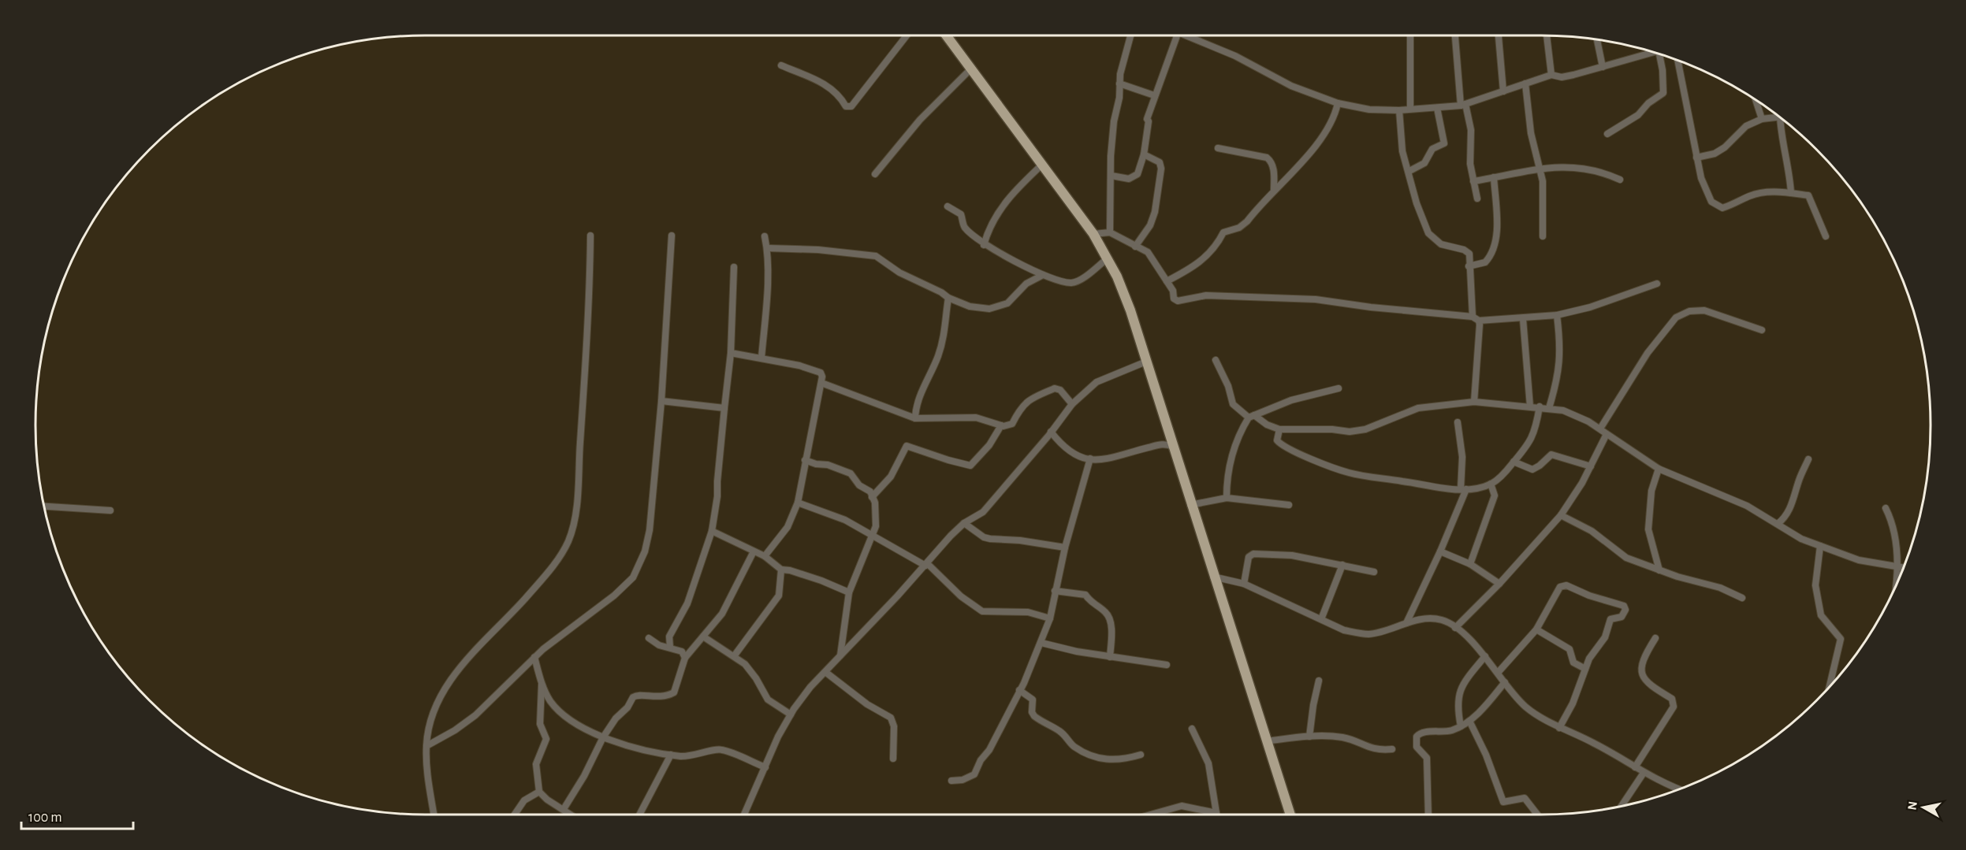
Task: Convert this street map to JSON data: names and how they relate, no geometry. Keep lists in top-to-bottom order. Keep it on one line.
{"scale_bar":"100 m","north":"left"}
